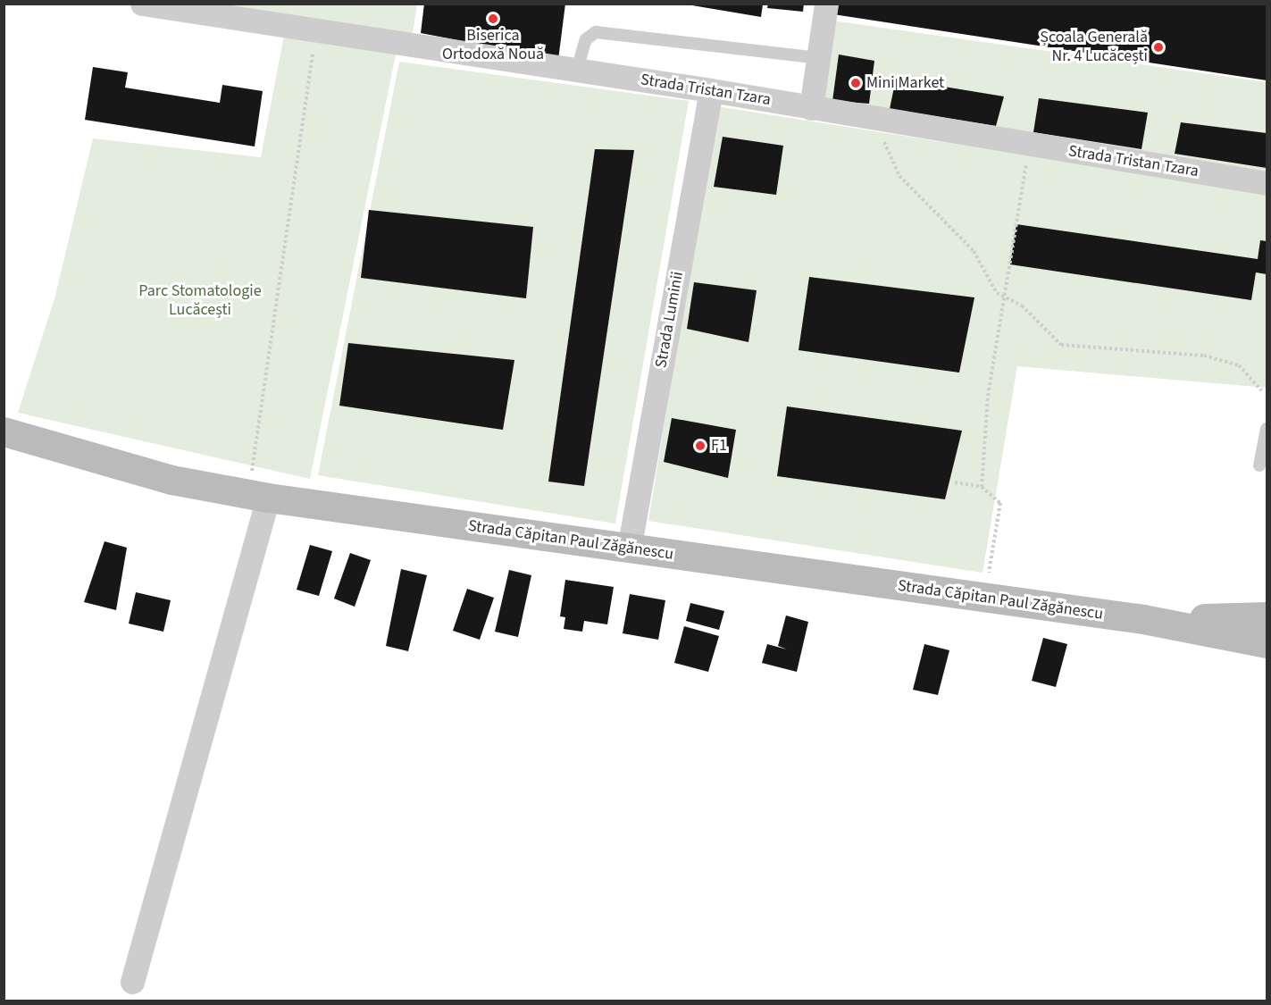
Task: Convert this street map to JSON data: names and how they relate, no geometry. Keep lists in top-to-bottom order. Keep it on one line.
{"streets":{"main road":["Strada Căpitan Paul Zăgănescu"],"street":["Strada Tristan Tzara","Strada Luminii"]},"crossings":[["Strada Tristan Tzara","Strada Luminii"],["Strada Luminii","Strada Căpitan Paul Zăgănescu"]],"parks":["Parc Stomatologie Lucăcești"],"places":["Biserica Ortodoxă Nouă","Școala Generală Nr. 4 Lucăcești","Mini Market","F1"]}
